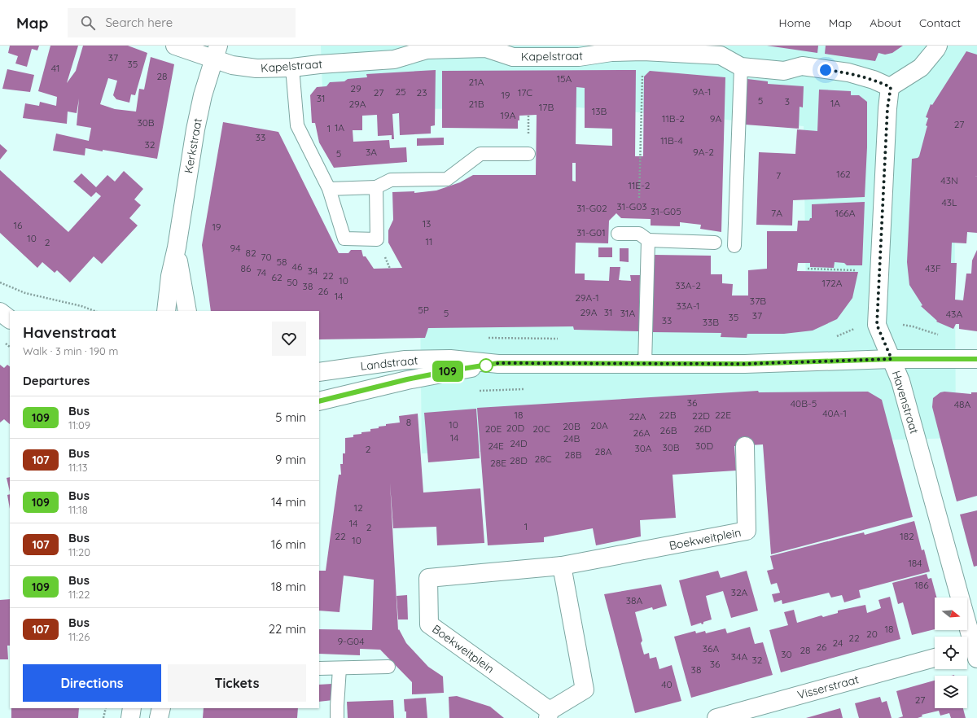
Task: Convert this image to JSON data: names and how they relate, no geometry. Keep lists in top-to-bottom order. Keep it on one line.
{"streets":{"street":["Kapelstraat","Kerkstraat","Landstraat","Havenstraat","Boekweitplein","Visserstraat"]},"crossings":[["Kapelstraat","Kerkstraat"],["Kapelstraat","Havenstraat"],["Landstraat","Havenstraat"]],"lines":["bus line 109"],"house_numbers":["37","35","41","28","15A","21A","29","25","9A-1","27","23","17C","19","31","5","3","1A","29A","21B","17B","13B","19A","11B-2","9A","30B","27","1A","1","33","11B-4","32","3A","9A-2","5","162","7","43N","11E-2","43L","31-G03","31-G02","31-G05","7A","166A","13","16","19","31-G01","10","11","2","94","82","70","58","46","86","43F","34","74","22","62","10","50","172A","33A-2","38","26","14","29A-1","37B","33A-1","5P","29A","31","5","31A","43A","37","35","33","33B","36","40B-5","48A","40A-1","18","22B","22E","22D","22A","8","10","20A","20B","20D","20E","20C","26D","26B","26A","14","24B","24D","24E","30D","30B","30A","2","28A","28B","28C","28D","28E","12","14","1","2","22","182","10","184","186","32A","38A","18","20","22","9-G04","24","26","36A","28","30","34A","32","36","38","40","27"],"north":"right","page":{"header":"Map","search":"Search here","nav":["Home","Map","About","Contact"],"on_map":"109","heading":[["Havenstraat","Walk · 3 min · 190 m"],"Departures"],"list":[{"mark":"109","name":"Bus","note":"11:09","value":"5 min"},{"mark":"107","name":"Bus","note":"11:13","value":"9 min"},{"mark":"109","name":"Bus","note":"11:18","value":"14 min"},{"mark":"107","name":"Bus","note":"11:20","value":"16 min"},{"mark":"109","name":"Bus","note":"11:22","value":"18 min"},{"mark":"107","name":"Bus","note":"11:26","value":"22 min"}],"buttons":["Directions","Tickets"]}}
